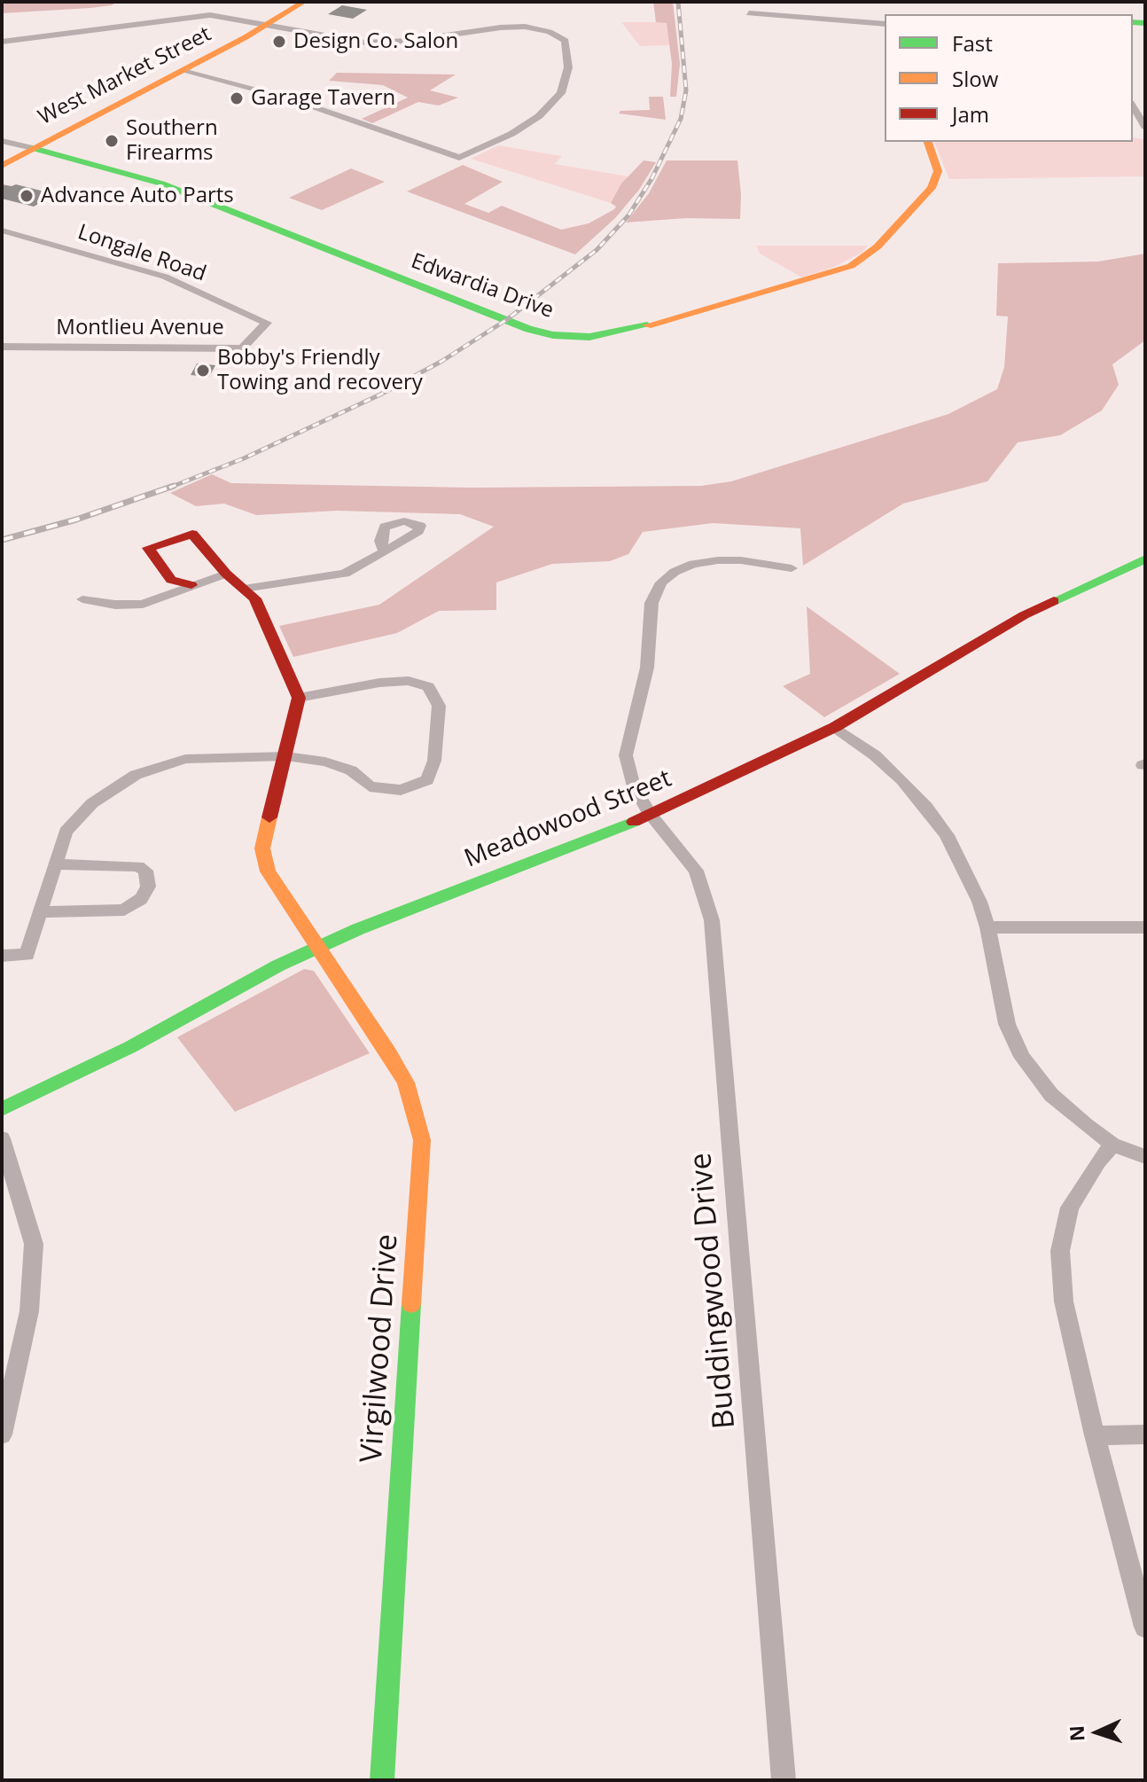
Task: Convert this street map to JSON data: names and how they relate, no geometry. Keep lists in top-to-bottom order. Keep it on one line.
{"streets":{"street":["West Market Street","Longale Road","Edwardia Drive","Montlieu Avenue","Meadowood Street","Buddingwood Drive","Virgilwood Drive"]},"crossings":[["West Market Street","Edwardia Drive"],["Longale Road","Montlieu Avenue"],["Meadowood Street","Buddingwood Drive"],["Meadowood Street","Virgilwood Drive"]],"places":["Design Co. Salon","Garage Tavern","Southern Firearms","Advance Auto Parts","Bobby's Friendly Towing and recovery"],"legend":["Fast","Slow","Jam"],"north":"left"}
